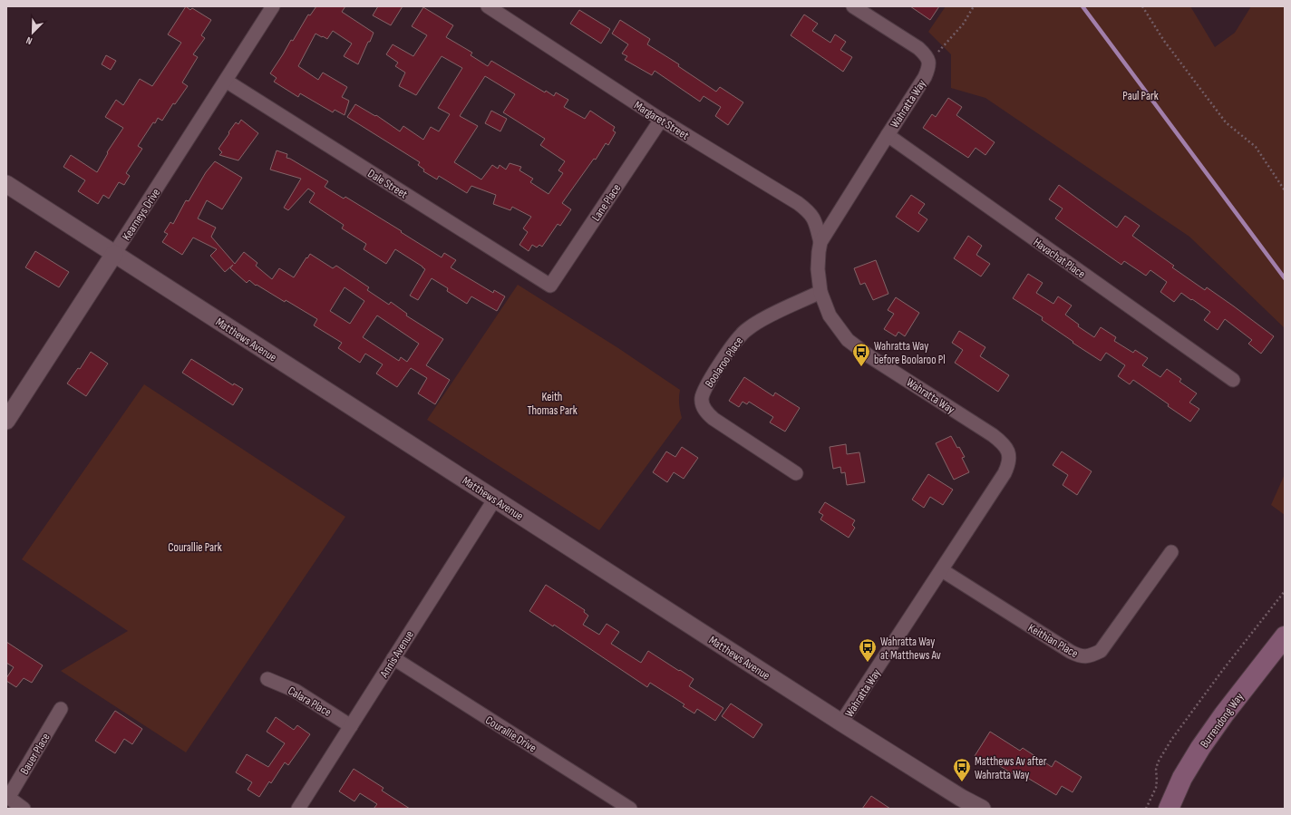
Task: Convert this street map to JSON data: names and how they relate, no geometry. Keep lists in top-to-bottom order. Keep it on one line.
{"streets":{"main road":["Burrendong Way"],"street":["Wahratta Way","Margaret Street","Dale Street","Lane Place","Kearneys Drive","Havachat Place","Matthews Avenue","Boolaroo Place","Keithian Place","Annis Avenue","Calara Place","Courallie Drive","Bauer Place"]},"crossings":[["Wahratta Way","Margaret Street"],["Wahratta Way","Havachat Place"],["Wahratta Way","Matthews Avenue"],["Wahratta Way","Boolaroo Place"],["Wahratta Way","Keithian Place"],["Margaret Street","Lane Place"],["Dale Street","Lane Place"],["Dale Street","Kearneys Drive"],["Kearneys Drive","Matthews Avenue"],["Matthews Avenue","Annis Avenue"],["Annis Avenue","Calara Place"],["Annis Avenue","Courallie Drive"]],"parks":["Paul Park","Keith Thomas Park","Courallie Park"],"places":{"bus stop":["Wahratta Way before Boolaroo Pl","Wahratta Way at Matthews Av","Matthews Av after Wahratta Way"]},"north":"bottom left"}
